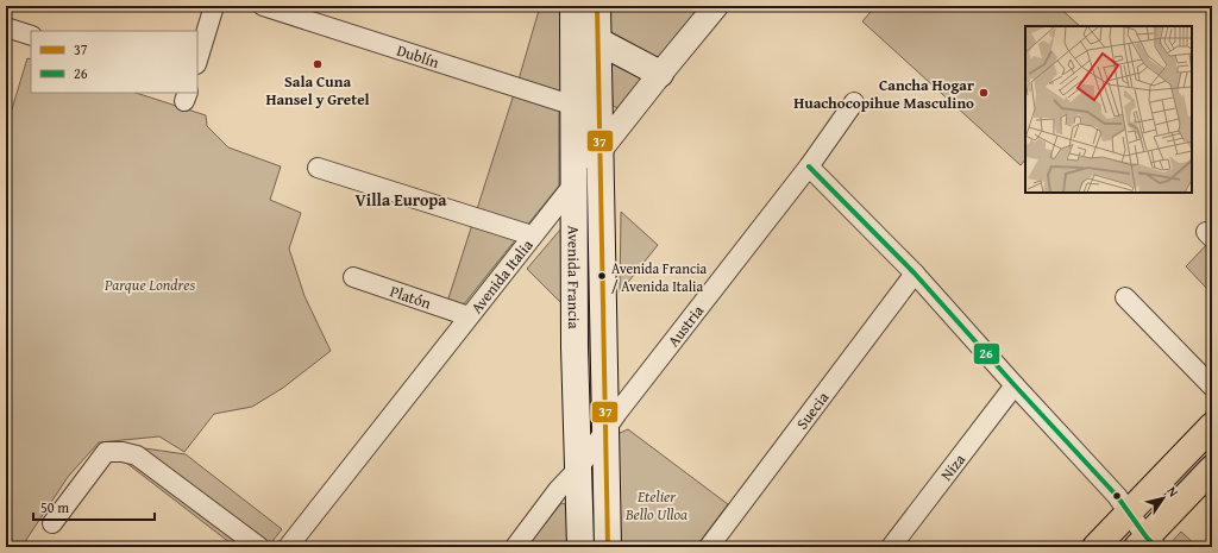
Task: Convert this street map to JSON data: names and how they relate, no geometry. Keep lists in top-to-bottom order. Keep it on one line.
{"streets":{"main road":["Avenida Francia"],"street":["Dublín","Avenida Italia","Platón","Austria","Suecia","Niza"]},"crossings":[["Dublín","Avenida Francia"],["Avenida Italia","Avenida Francia"],["Avenida Italia","Platón"],["Avenida Francia","Austria"]],"districts":["Villa Europa"],"parks":["Parque Londres","Etelier Bello Ulloa"],"places":["Sala Cuna Hansel y Gretel","Cancha Hogar Huachocopihue Masculino","Avenida Francia / Avenida Italia"],"lines":["transit line 37","transit line 26"],"legend":["37","26"],"scale_bar":"50 m","north":"top right"}
